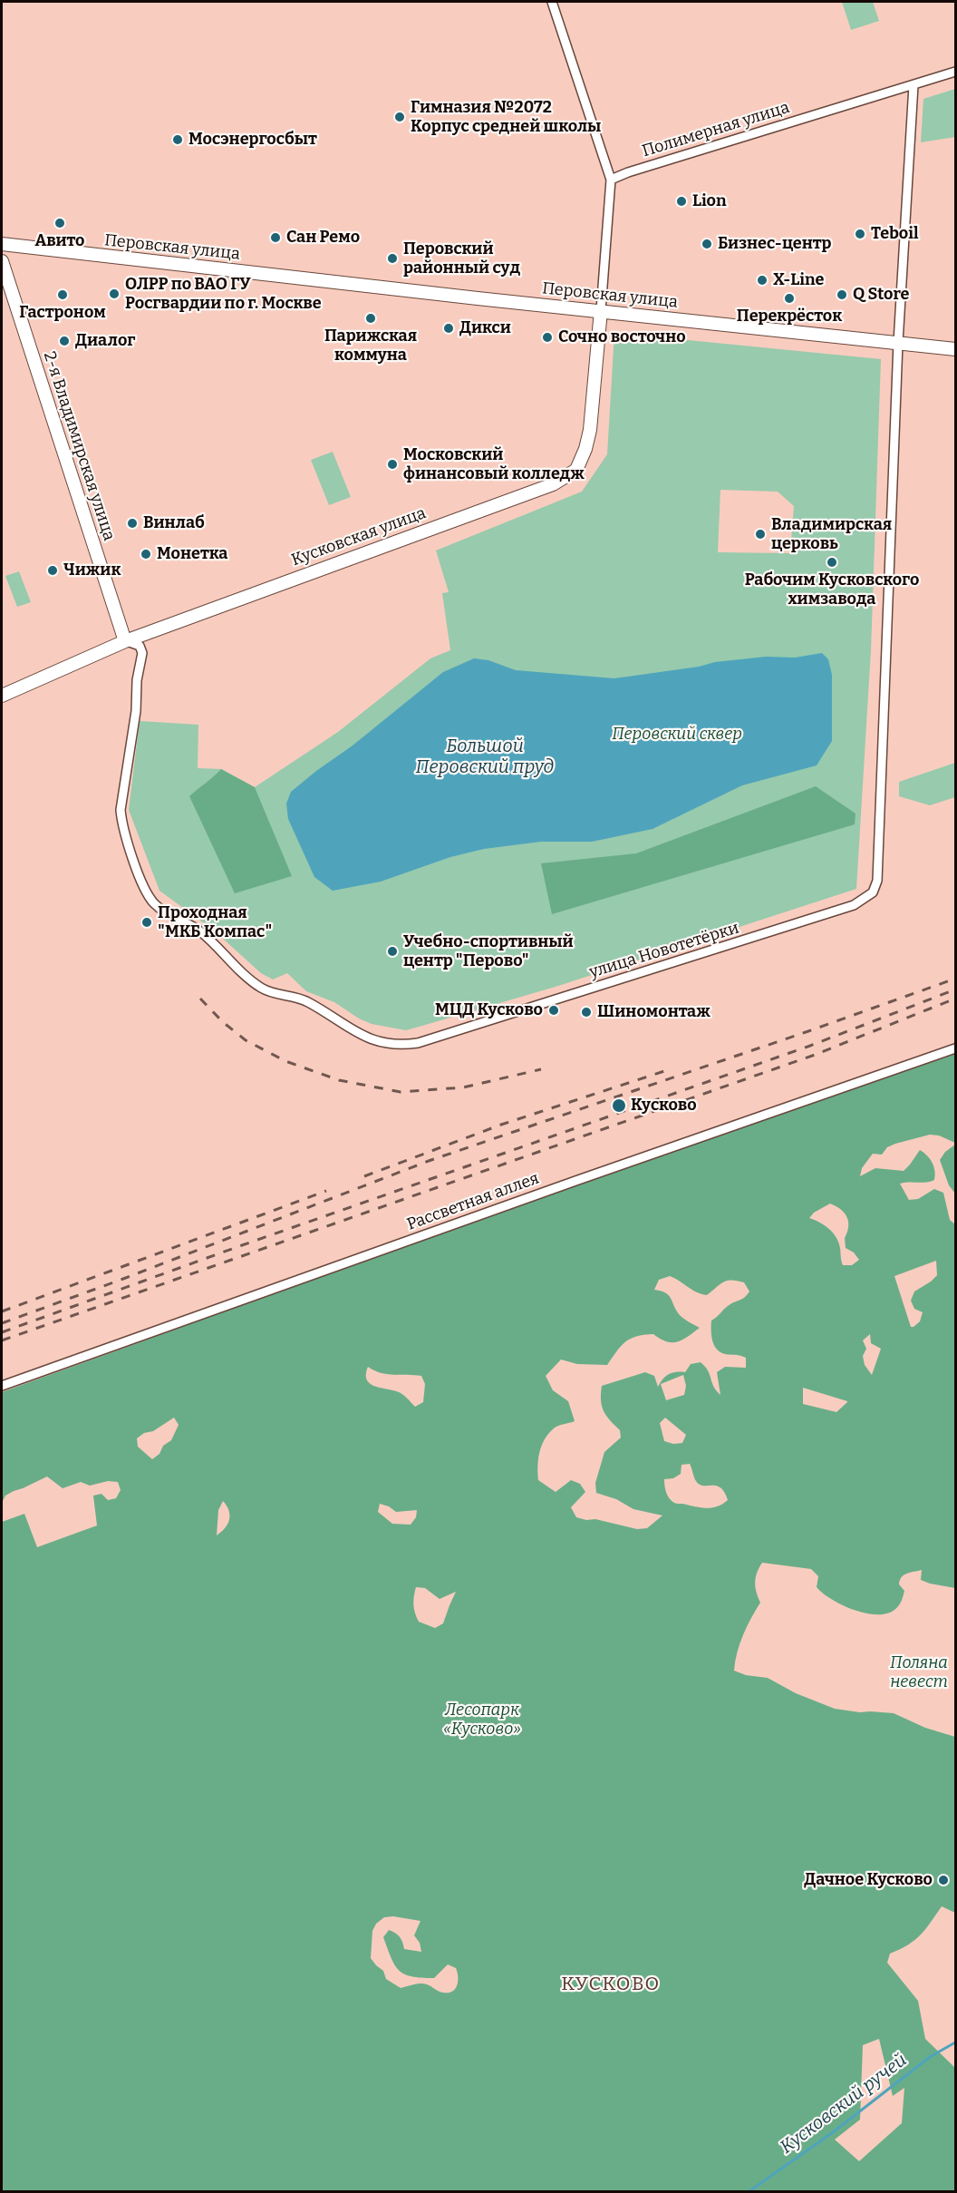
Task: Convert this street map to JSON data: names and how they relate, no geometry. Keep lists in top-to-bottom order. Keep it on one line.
{"streets":{"street":["Полимерная улица","Перовская улица","2-я Владимирская улица","Кусковская улица","улица Новотетёрки","Рассветная аллея"]},"crossings":[["Полимерная улица","улица Новотетёрки"],["Перовская улица","Кусковская улица"],["Перовская улица","улица Новотетёрки"],["2-я Владимирская улица","Кусковская улица"],["2-я Владимирская улица","улица Новотетёрки"],["Кусковская улица","улица Новотетёрки"]],"districts":["КУСКОВО"],"water":["Большой Перовский пруд","Кусковский ручей"],"parks":["Перовский сквер","Поляна невест","Лесопарк «Кусково»"],"places":["Гимназия №2072 Корпус средней школы","Мосэнергосбыт","Lion","Авито","Teboil","Сан Ремо","Бизнес-центр","Перовский районный суд","X-Line","ОЛРР по ВАО ГУ Росгвардии по г. Москве","Гастроном","Q Store","Перекрёсток","Парижская коммуна","Дикси","Сочно восточно","Диалог","Московский финансовый колледж","Винлаб","Владимирская церковь","Монетка","Рабочим Кусковского химзавода","Чижик","Проходная \"МКБ Компас\"","Учебно-спортивный центр \"Перово\"","МЦД Кусково","Шиномонтаж","Кусково","Дачное Кусково"]}
